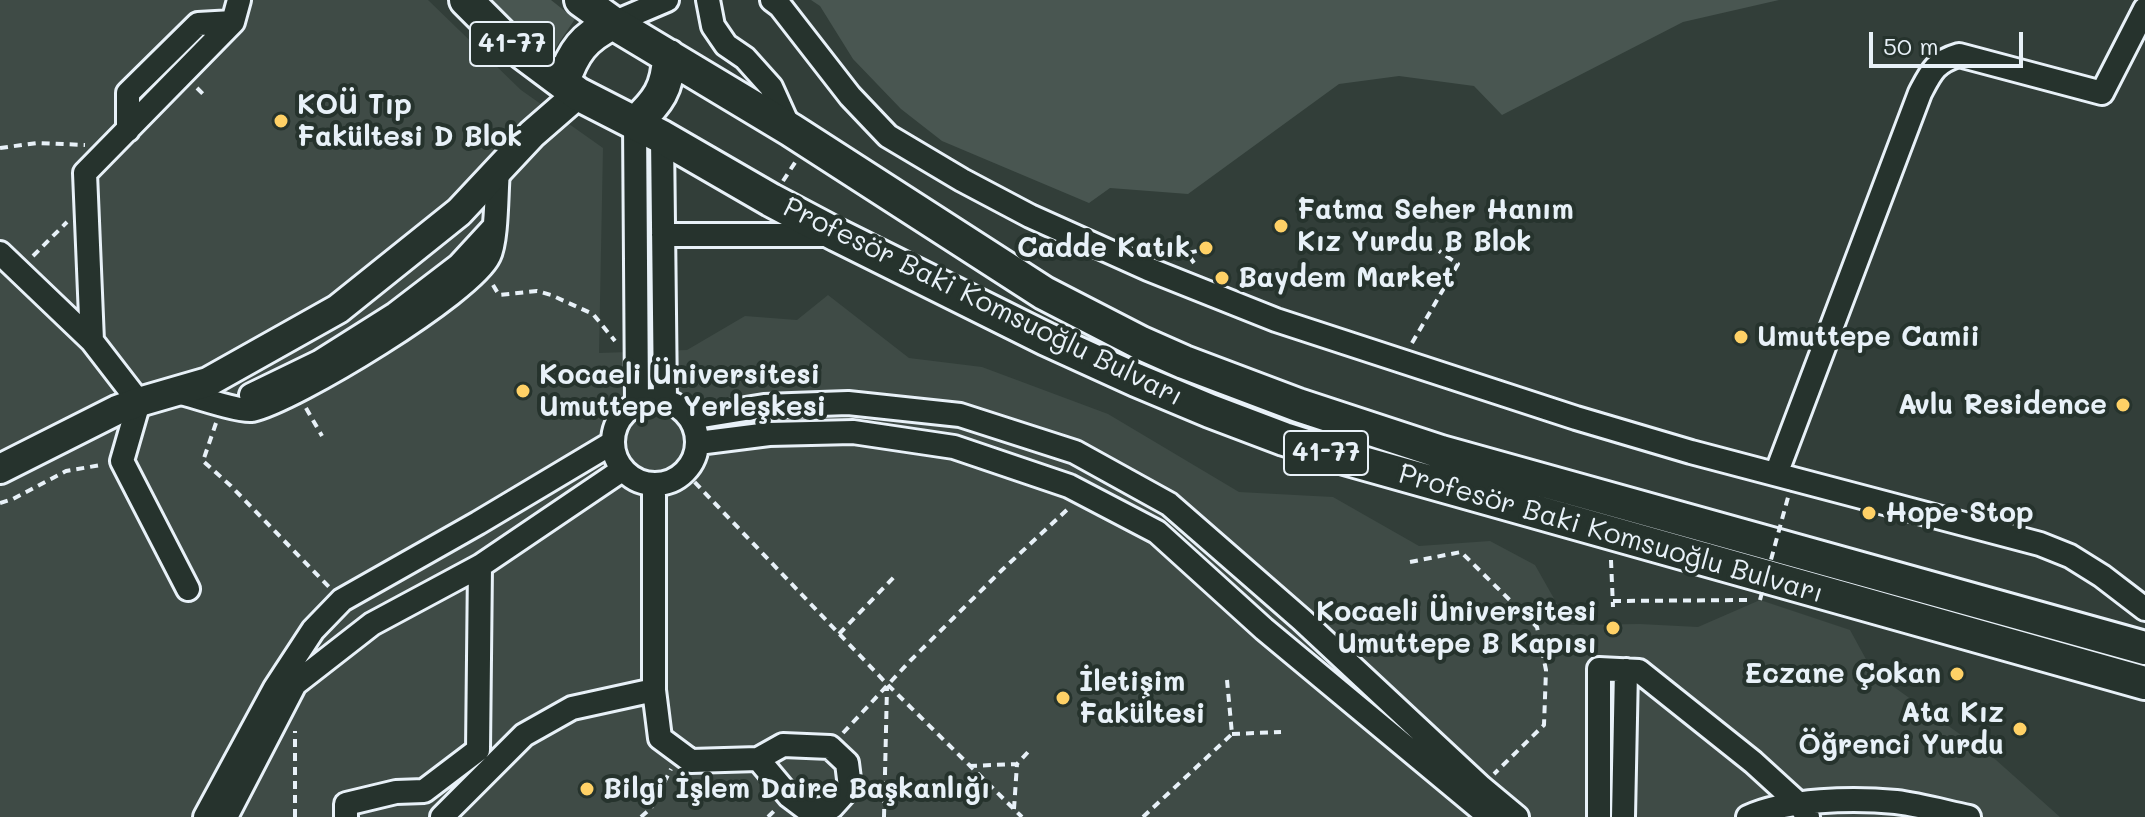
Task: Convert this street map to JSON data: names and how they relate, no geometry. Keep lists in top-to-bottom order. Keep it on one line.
{"streets":{"highway":["41-77","Profesör Baki Komsuoğlu Bulvarı"]},"places":["KOÜ Tıp Fakültesi D Blok","Fatma Seher Hanım Kız Yurdu B Blok","Cadde Katık","Baydem Market","Umuttepe Camii","Kocaeli Üniversitesi Umuttepe Yerleşkesi","Avlu Residence","Hope Stop","Kocaeli Üniversitesi Umuttepe B Kapısı","Eczane Çokan","İletişim Fakültesi","Ata Kız Öğrenci Yurdu","Bilgi İşlem Daire Başkanlığı"],"scale_bar":"50 m"}
